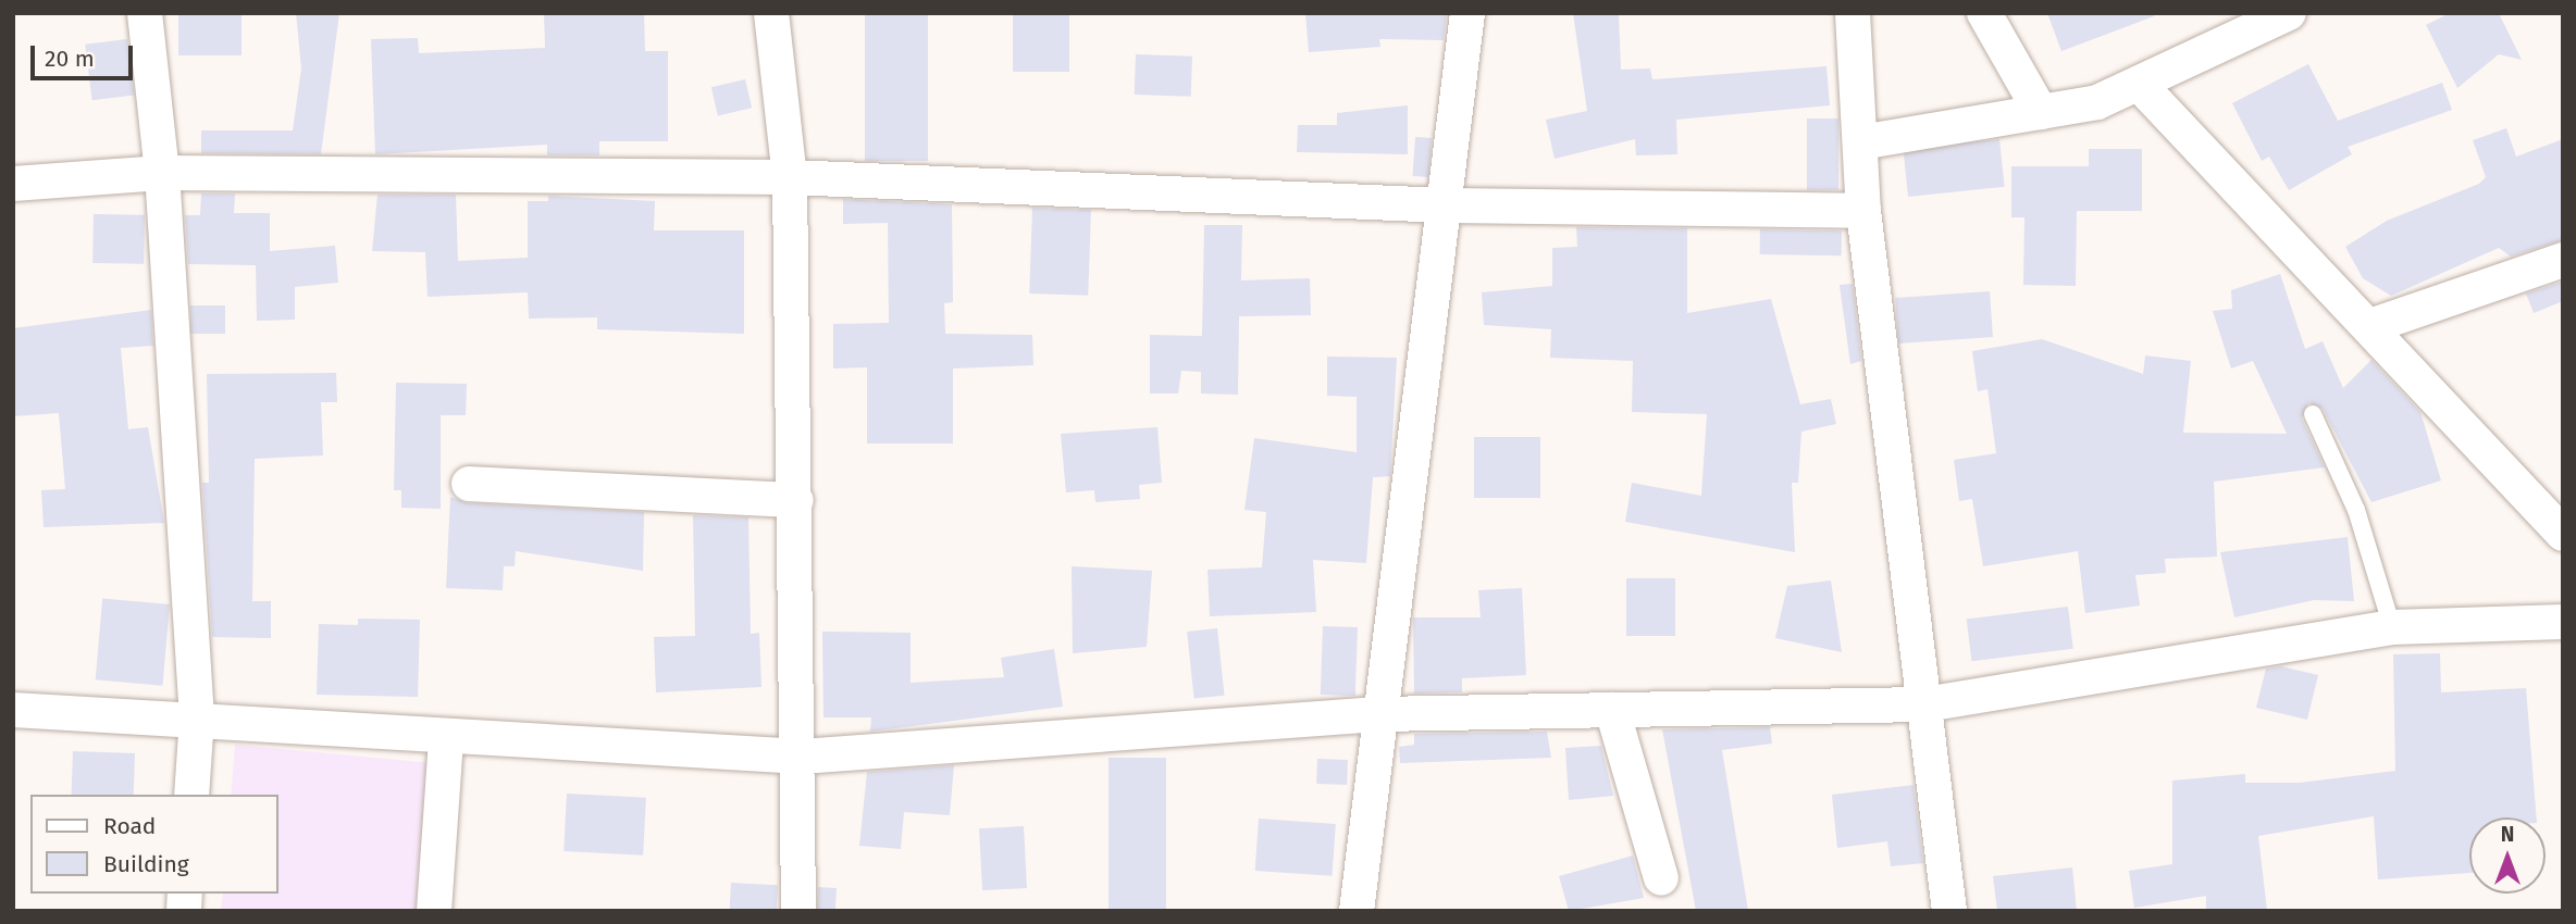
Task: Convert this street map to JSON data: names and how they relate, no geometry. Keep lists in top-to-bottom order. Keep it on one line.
{"legend":["Road","Building"],"scale_bar":"20 m","north":"top"}
